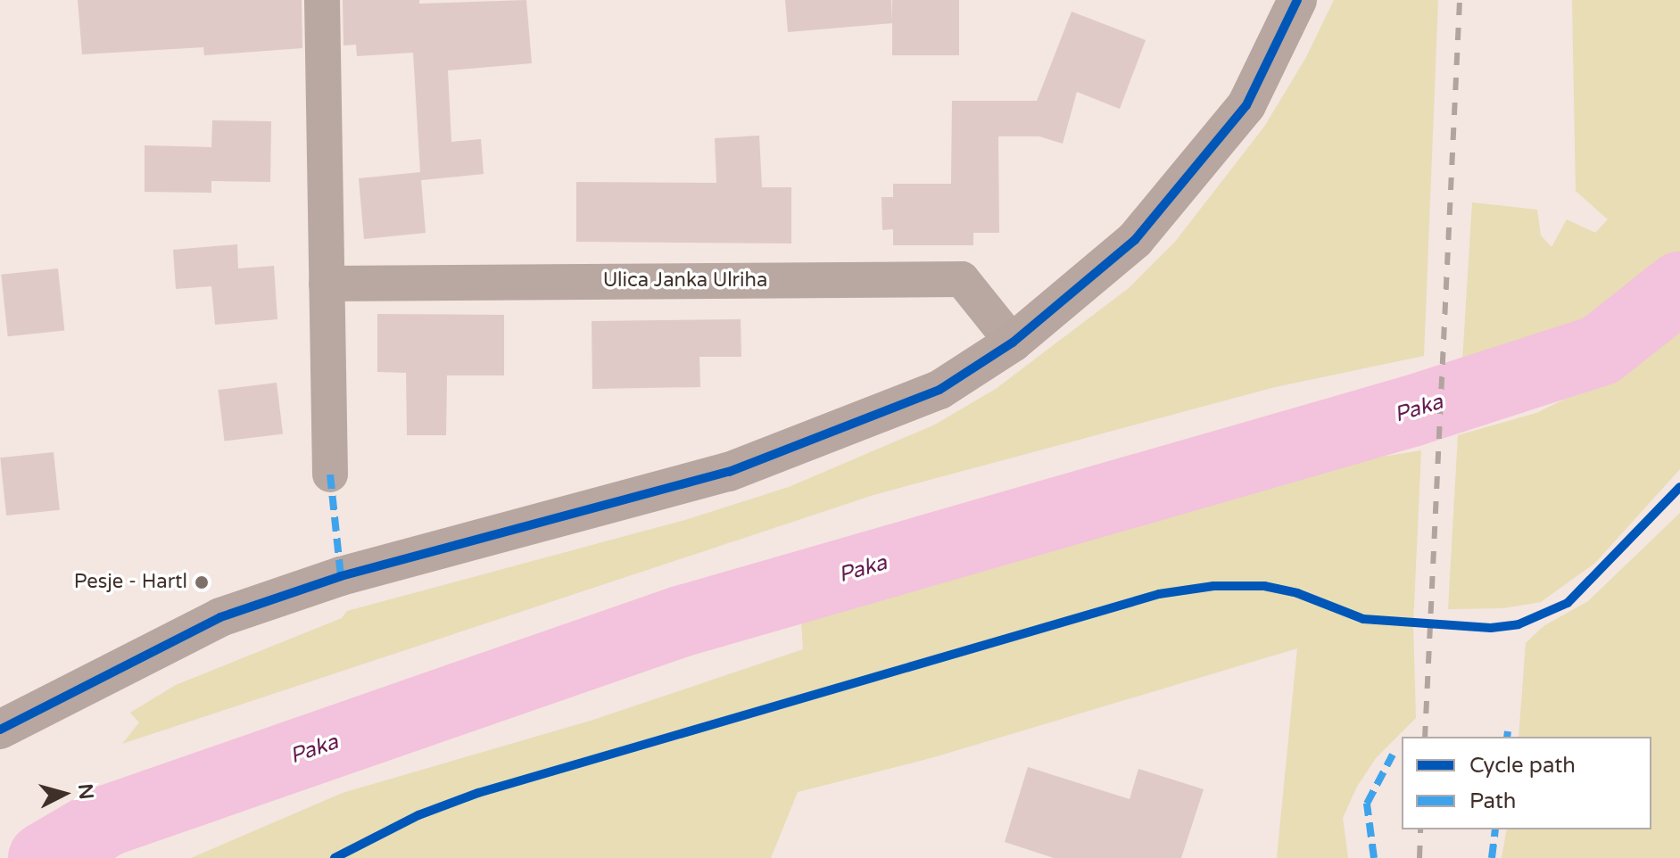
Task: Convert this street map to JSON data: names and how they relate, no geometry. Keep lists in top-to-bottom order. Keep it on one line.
{"streets":{"street":["Ulica Janka Ulriha"]},"water":["Paka"],"places":["Pesje - Hartl"],"legend":["Cycle path","Path"],"north":"right"}
